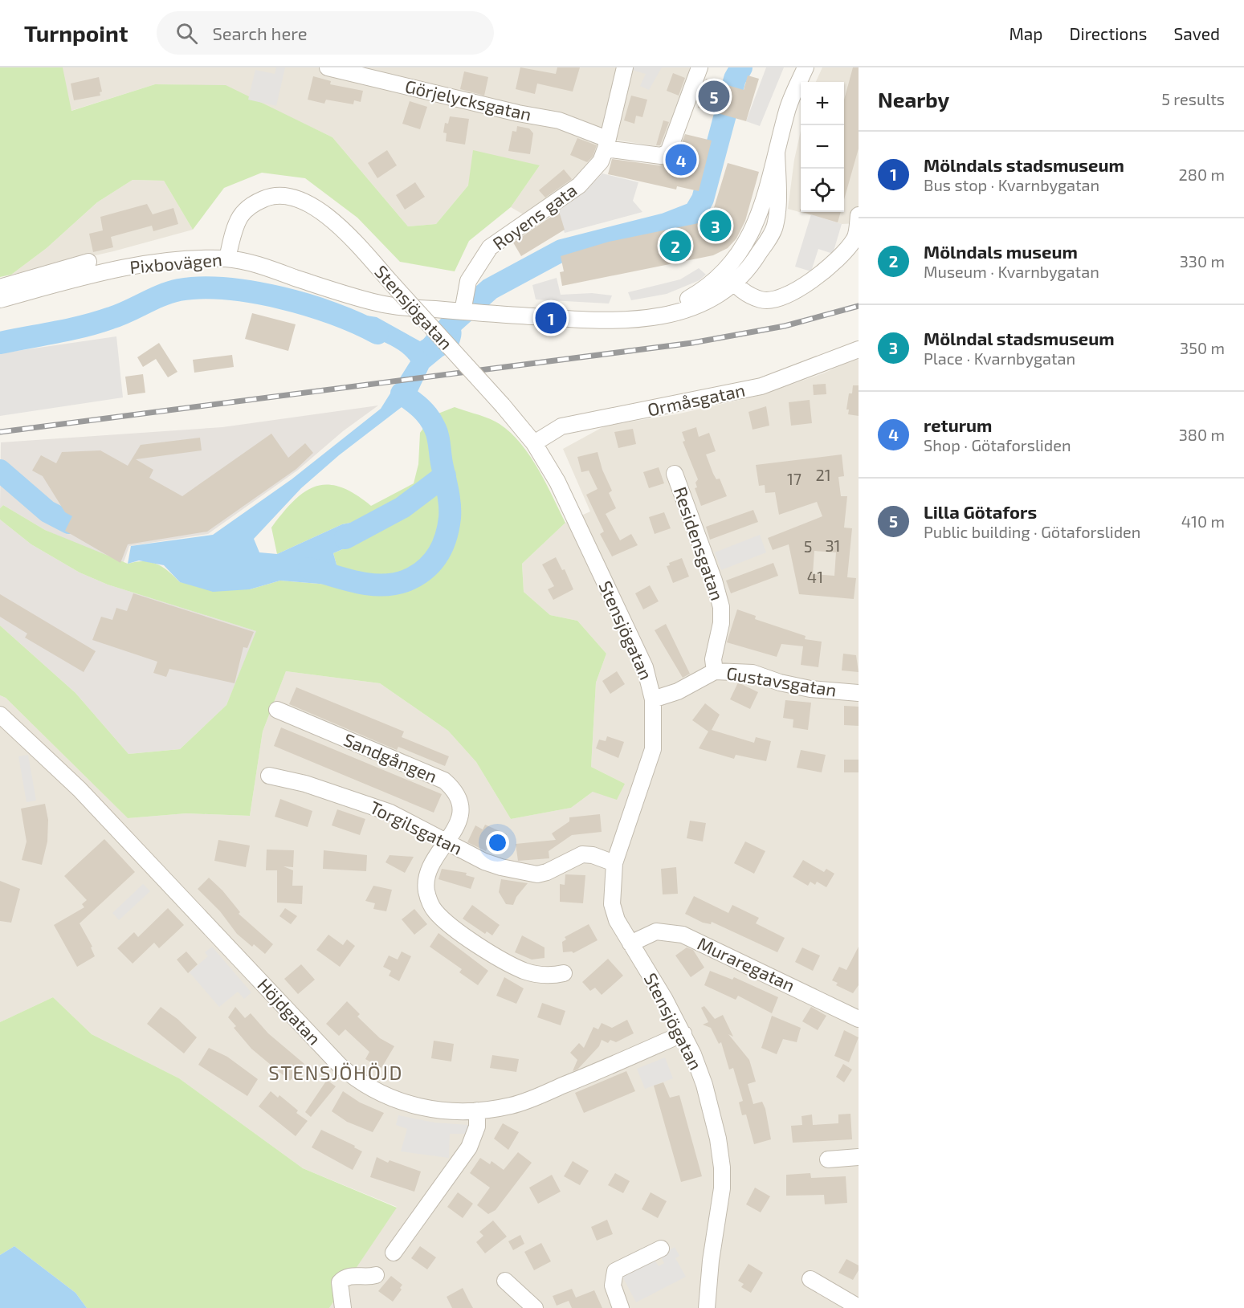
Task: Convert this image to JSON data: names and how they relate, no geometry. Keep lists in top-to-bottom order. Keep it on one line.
{"streets":{"street":["Görjelycksgatan","Royens gata","Pixbovägen","Stensjögatan","Ormåsgatan","Residensgatan","Gustavsgatan","Sandgången","Torgilsgatan","Muraregatan","Höjdgatan"]},"crossings":[["Görjelycksgatan","Royens gata"],["Royens gata","Pixbovägen"],["Pixbovägen","Stensjögatan"],["Stensjögatan","Ormåsgatan"],["Stensjögatan","Gustavsgatan"],["Stensjögatan","Torgilsgatan"],["Stensjögatan","Muraregatan"],["Stensjögatan","Höjdgatan"],["Residensgatan","Gustavsgatan"],["Sandgången","Torgilsgatan"]],"districts":["STENSJÖHÖJD"],"house_numbers":["21","17","31","5","41"],"page":{"header":"Turnpoint","search":"Search here","nav":["Map","Directions","Saved"],"heading":["Nearby","5 results"],"pins":["5","4","3","2","1"],"map_buttons":["+","−"],"list":[{"mark":"1","name":"Mölndals stadsmuseum","note":"Bus stop · Kvarnbygatan","value":"280 m"},{"mark":"2","name":"Mölndals museum","note":"Museum · Kvarnbygatan","value":"330 m"},{"mark":"3","name":"Mölndal stadsmuseum","note":"Place · Kvarnbygatan","value":"350 m"},{"mark":"4","name":"returum","note":"Shop · Götaforsliden","value":"380 m"},{"mark":"5","name":"Lilla Götafors","note":"Public building · Götaforsliden","value":"410 m"}]}}
